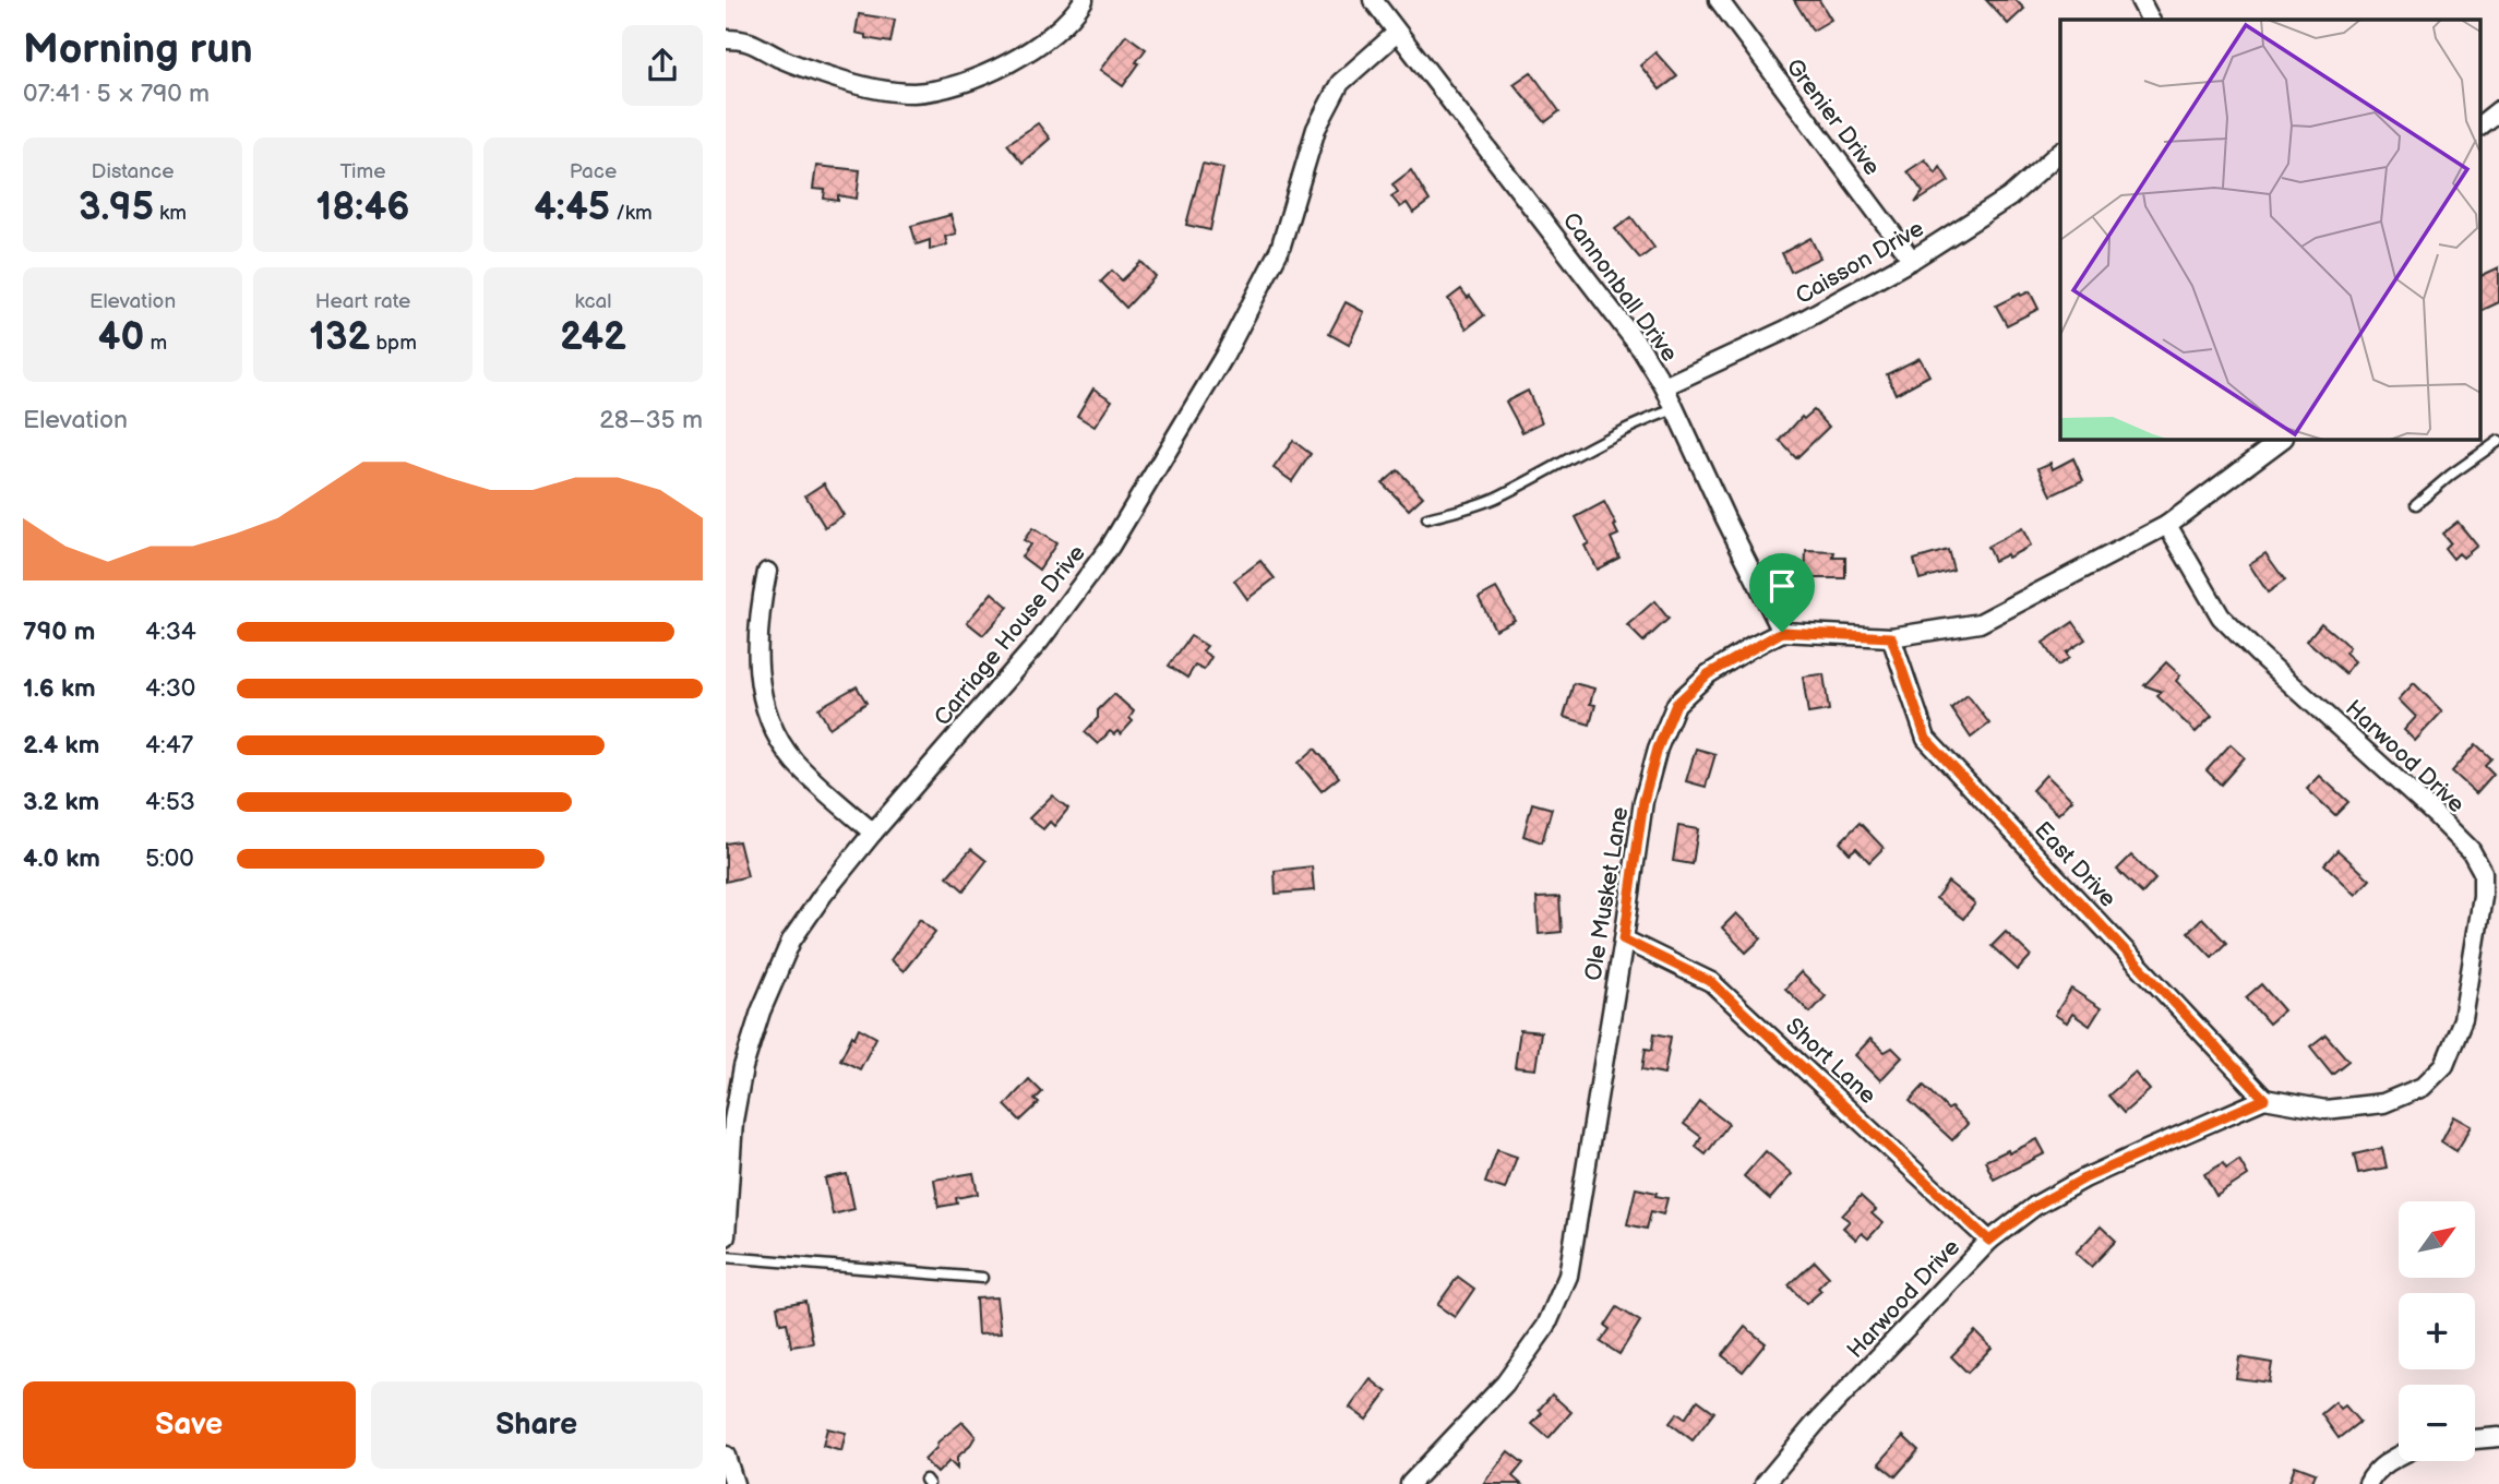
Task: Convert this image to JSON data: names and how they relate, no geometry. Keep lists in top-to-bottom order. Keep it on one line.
{"streets":{"street":["Grenier Drive","Caisson Drive","Cannonball Drive","Carriage House Drive","Harwood Drive","East Drive","Ole Musket Lane","Short Lane"]},"crossings":[["Grenier Drive","Caisson Drive"],["Caisson Drive","Cannonball Drive"],["Cannonball Drive","Carriage House Drive"],["Cannonball Drive","Ole Musket Lane"],["Harwood Drive","East Drive"],["Harwood Drive","Short Lane"],["Ole Musket Lane","Short Lane"]],"north":"top right","page":{"heading":["Morning run","07:41 · 5 × 790 m"],"stats":[["Distance","3.95 km"],["Time","18:46"],["Pace","4:45 /km"],["Elevation","40 m"],["Heart rate","132 bpm"],["kcal","242"]],"chart":["Elevation","28–35 m"],"list":[{"name":"790 m","note":"4:34"},{"name":"1.6 km","note":"4:30"},{"name":"2.4 km","note":"4:47"},{"name":"3.2 km","note":"4:53"},{"name":"4.0 km","note":"5:00"}],"map_buttons":["+","−"],"buttons":["Save","Share"]}}
